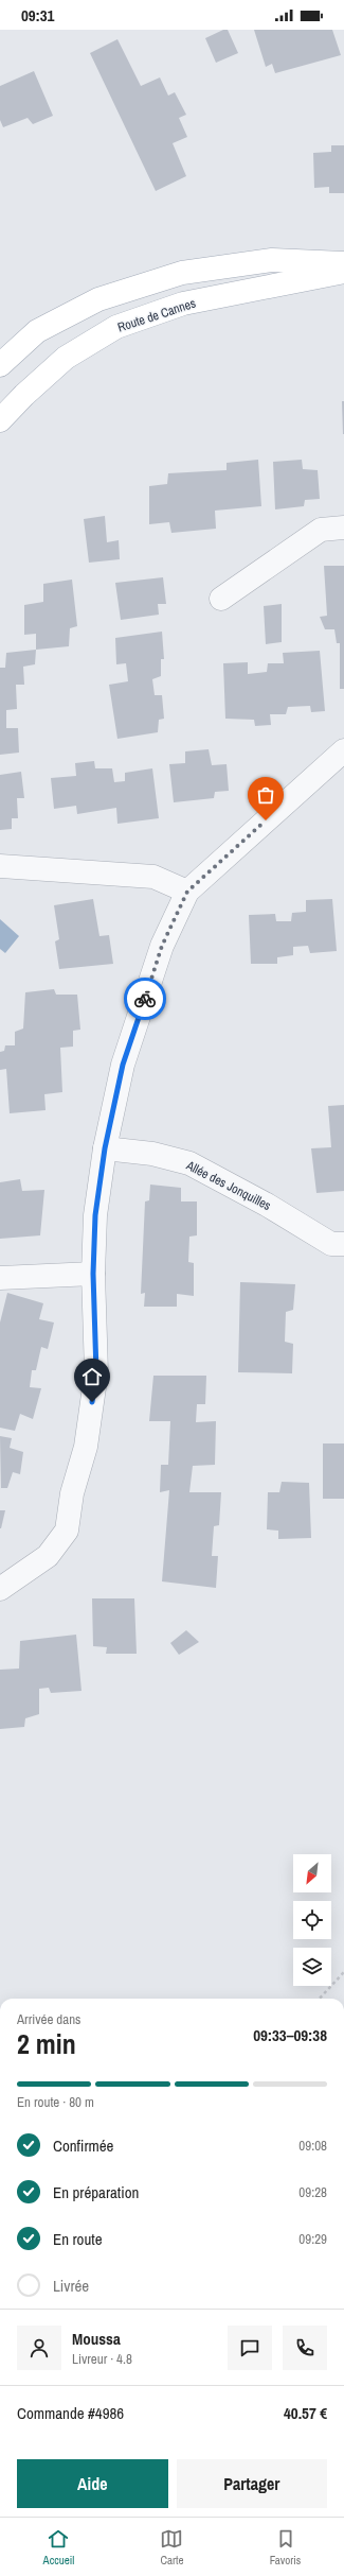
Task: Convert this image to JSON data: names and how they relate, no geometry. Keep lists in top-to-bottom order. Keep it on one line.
{"streets":{"main road":["Route de Cannes"],"street":["Allée des Jonquilles"]},"north":"bottom left","page":{"status":"09:31","heading":["2 min","Arrivée dans","09:33–09:38"],"panel":["Moussa","Livreur · 4.8","Commande #4986","40.57 €"],"bar":"En route · 80 m","list":[["Confirmée","09:08"],["En préparation","09:28"],["En route","09:29"],"Livrée"],"buttons":["Aide","Partager"],"tabs":["Accueil","Carte","Favoris"]}}
